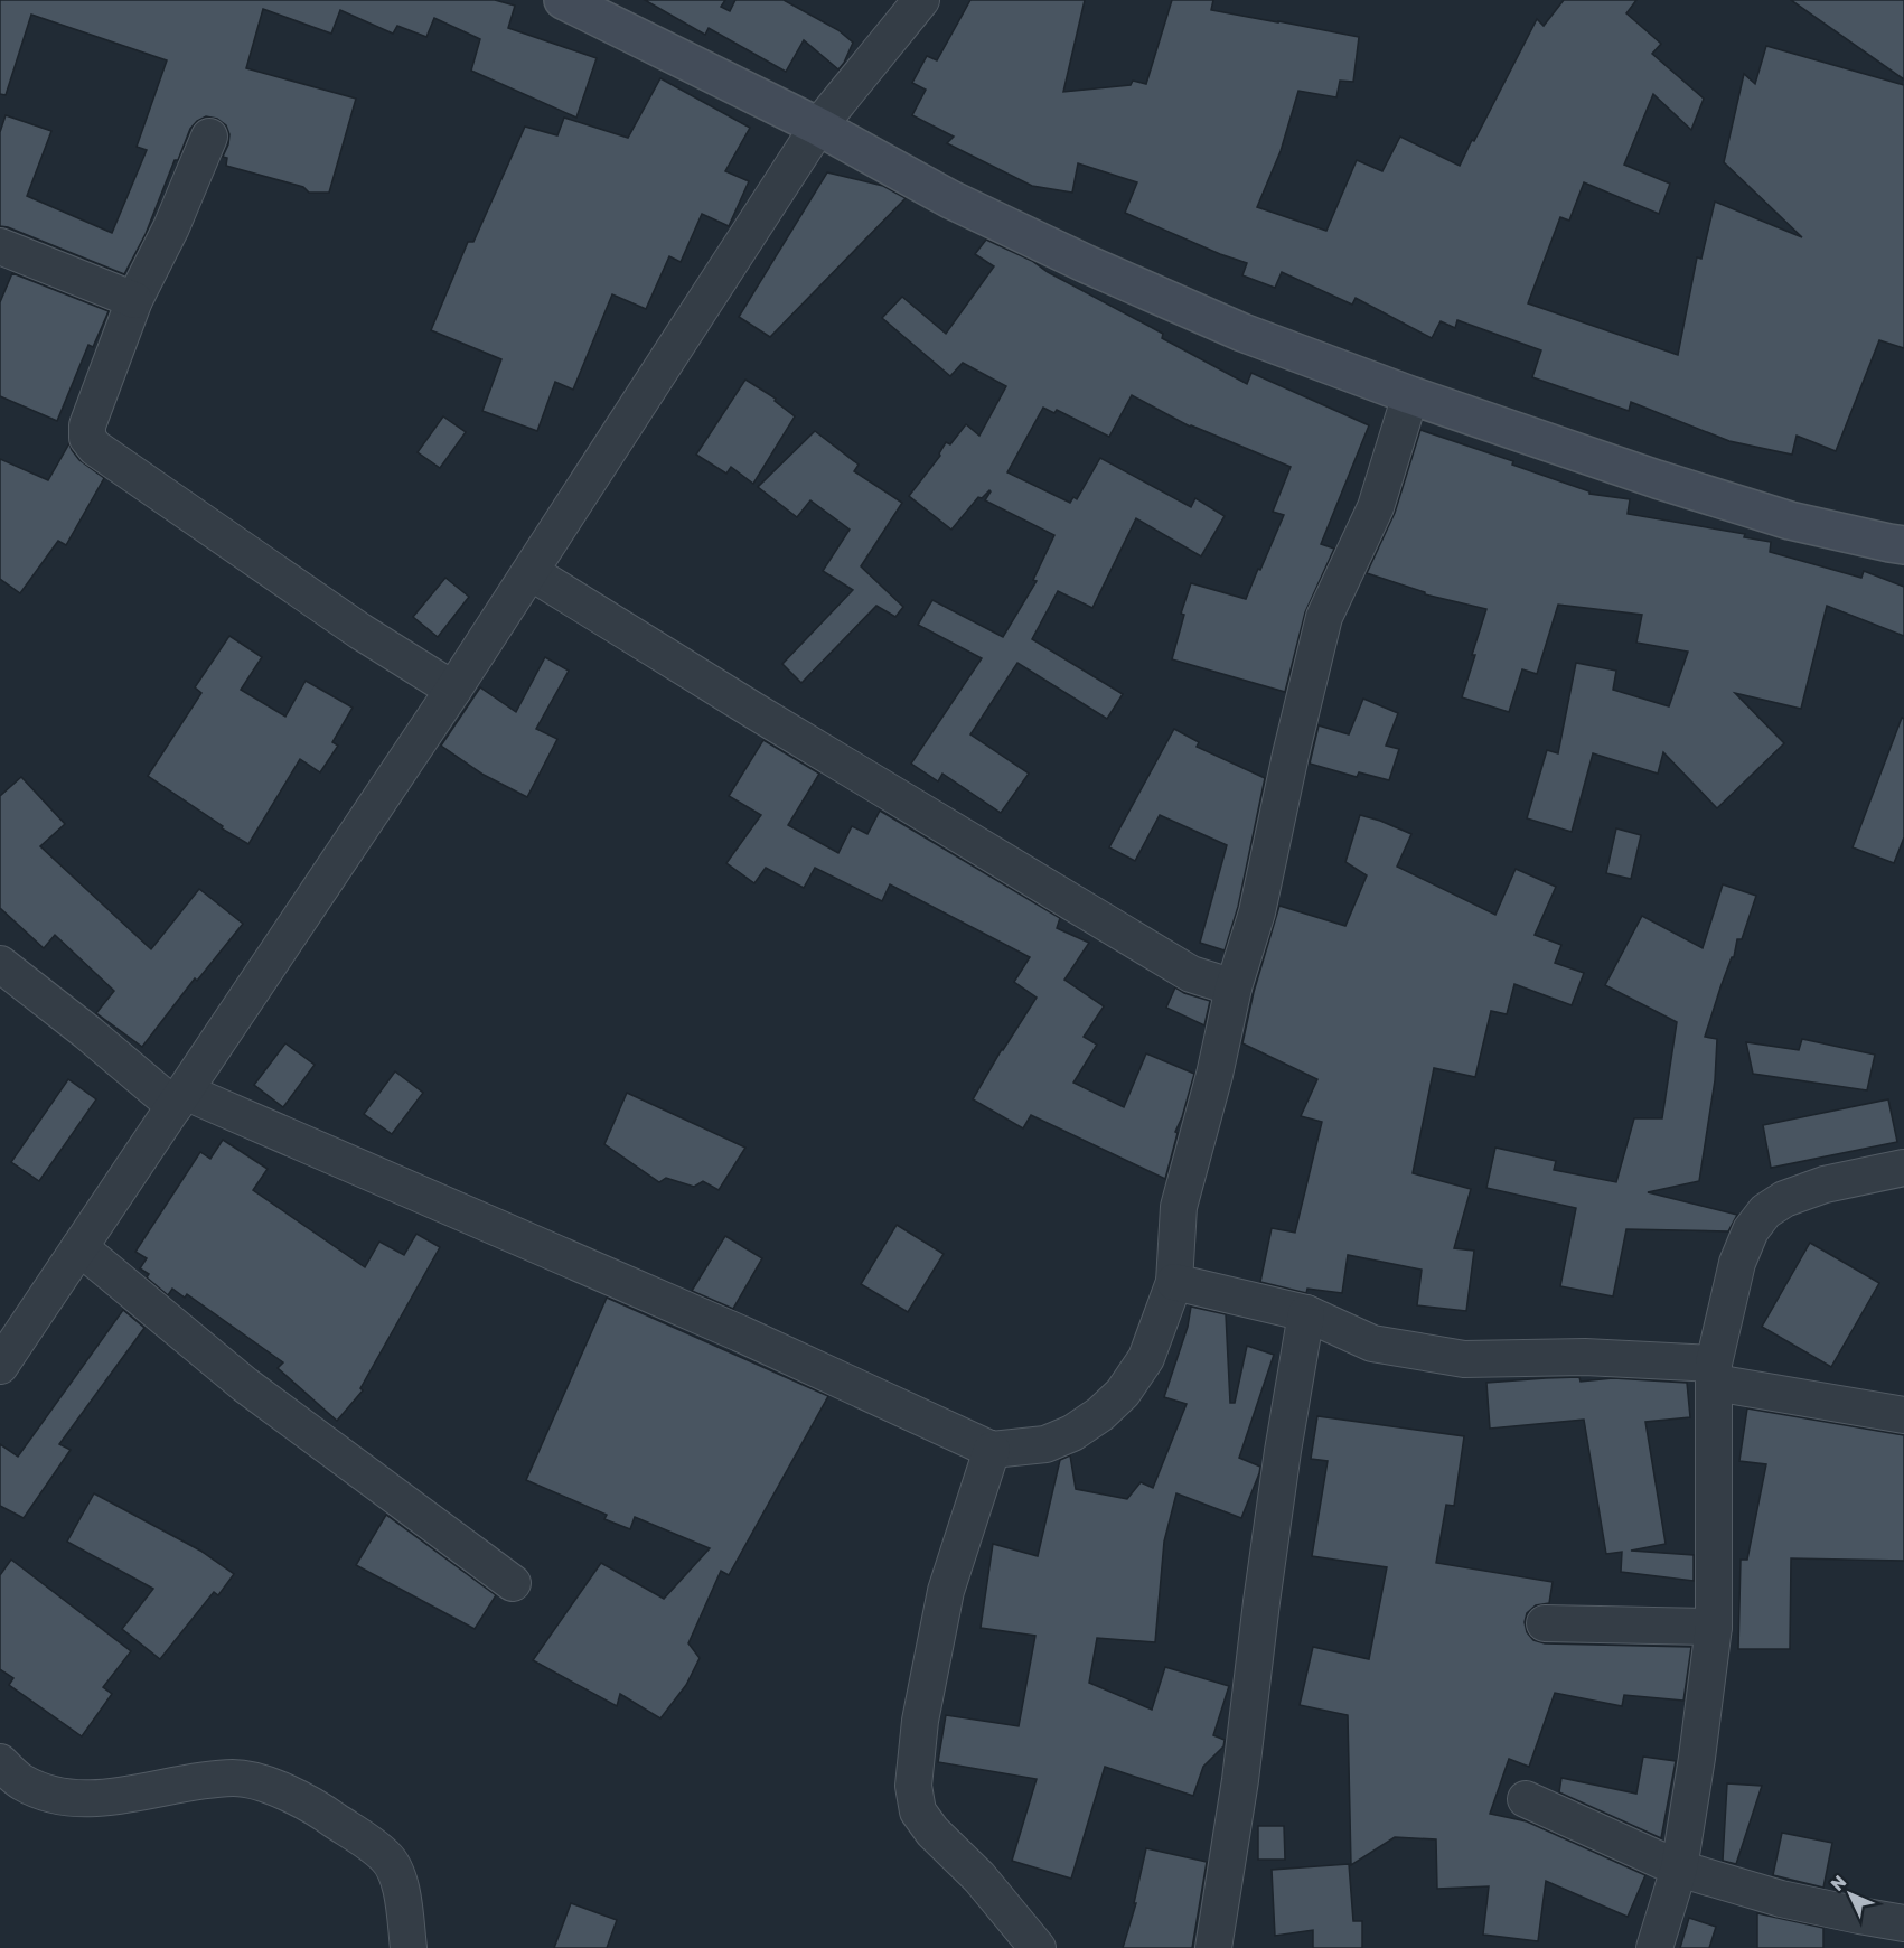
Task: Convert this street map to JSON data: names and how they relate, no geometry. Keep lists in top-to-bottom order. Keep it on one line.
{"north":"top left"}
